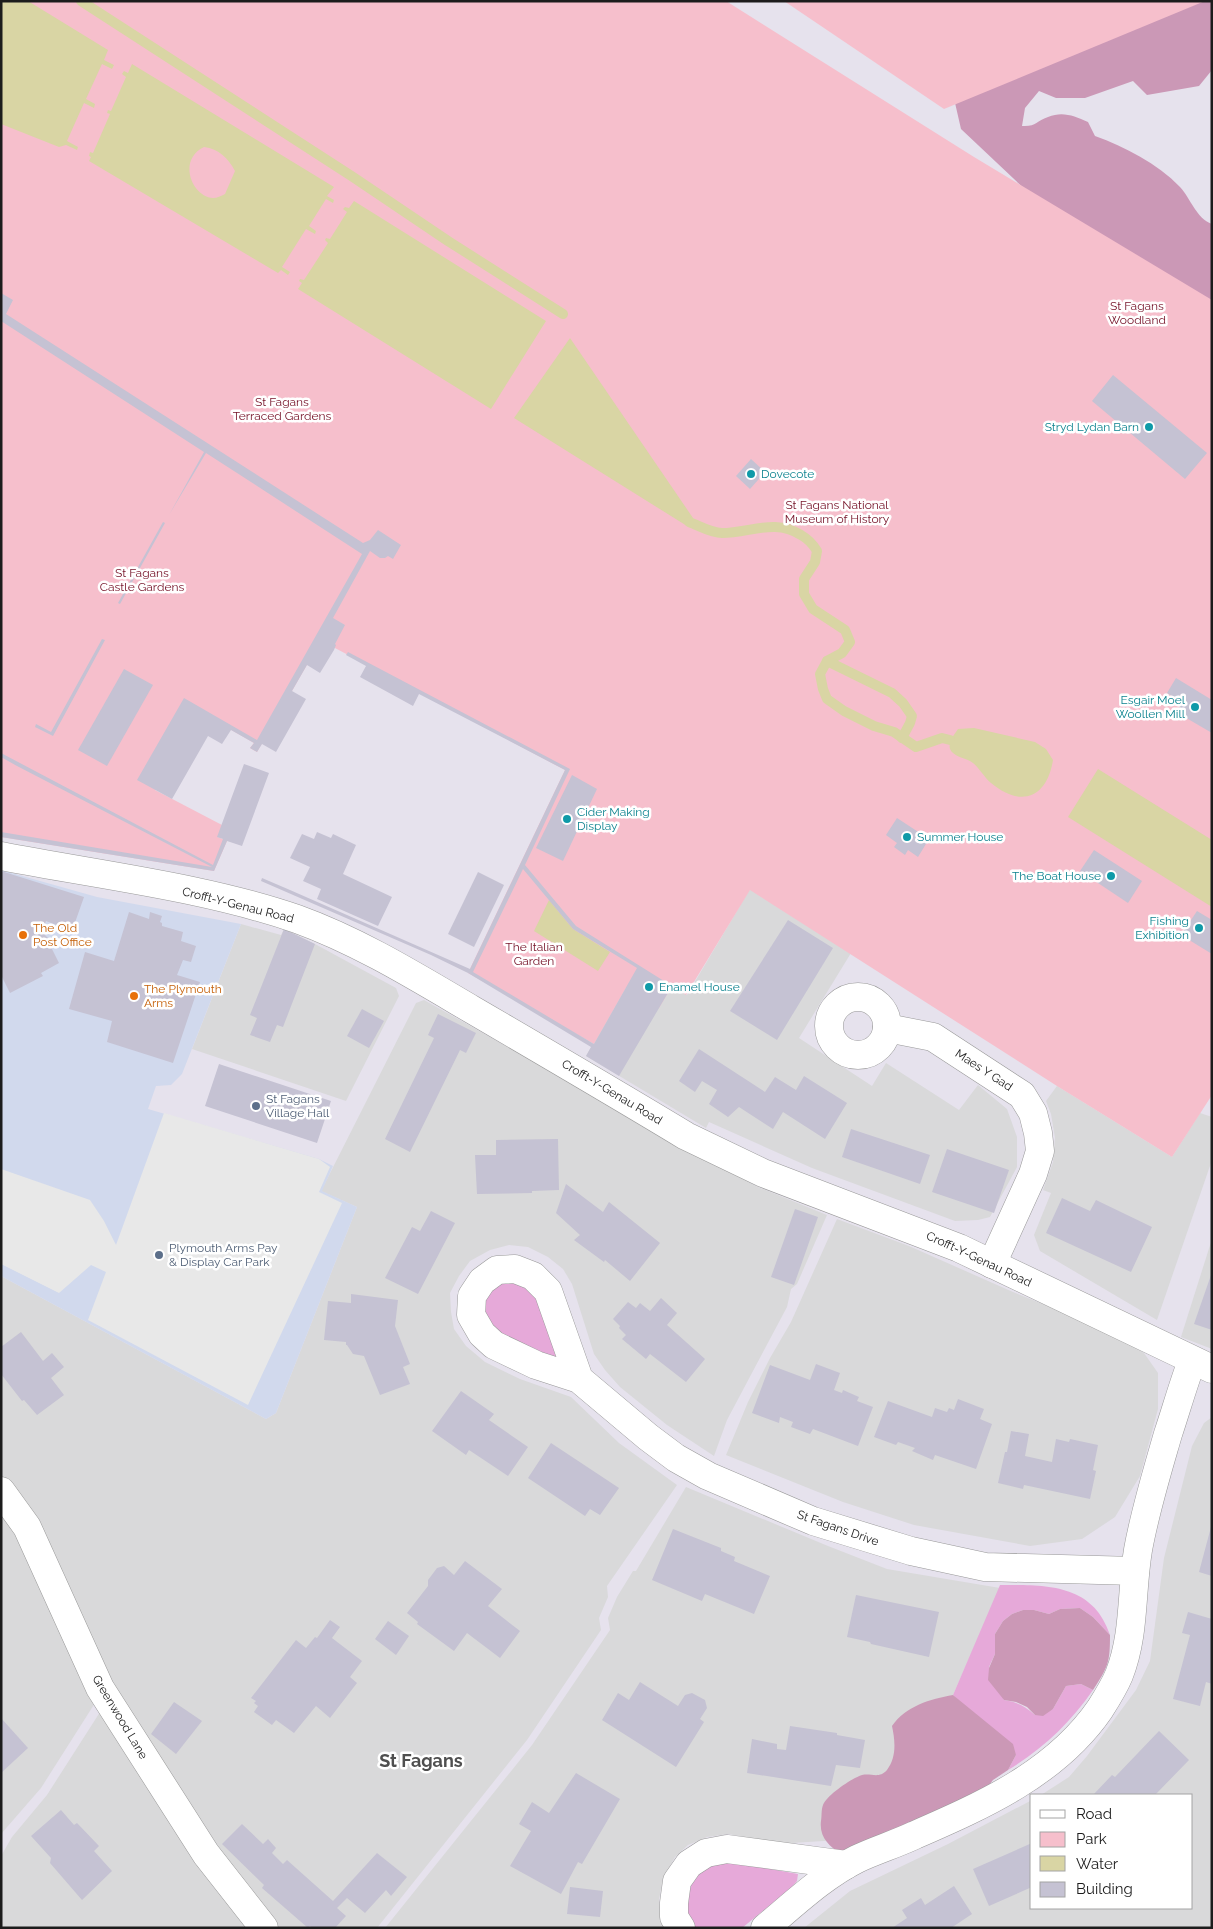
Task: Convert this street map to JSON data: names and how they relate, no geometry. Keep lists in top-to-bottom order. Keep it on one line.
{"streets":{"street":["Crofft-Y-Genau Road","Maes Y Gad","St Fagans Drive","Greenwood Lane"]},"crossings":[["Crofft-Y-Genau Road","Maes Y Gad"]],"districts":["St Fagans"],"parks":["St Fagans Woodland","St Fagans Terraced Gardens","St Fagans National Museum of History","St Fagans Castle Gardens","The Italian Garden"],"places":["Stryd Lydan Barn","Dovecote","Esgair Moel Woollen Mill","Cider Making Display","Summer House","The Boat House","Fishing Exhibition","The Old Post Office","Enamel House","The Plymouth Arms","St Fagans Village Hall","Plymouth Arms Pay & Display Car Park"],"legend":["Road","Park","Water","Building"]}
